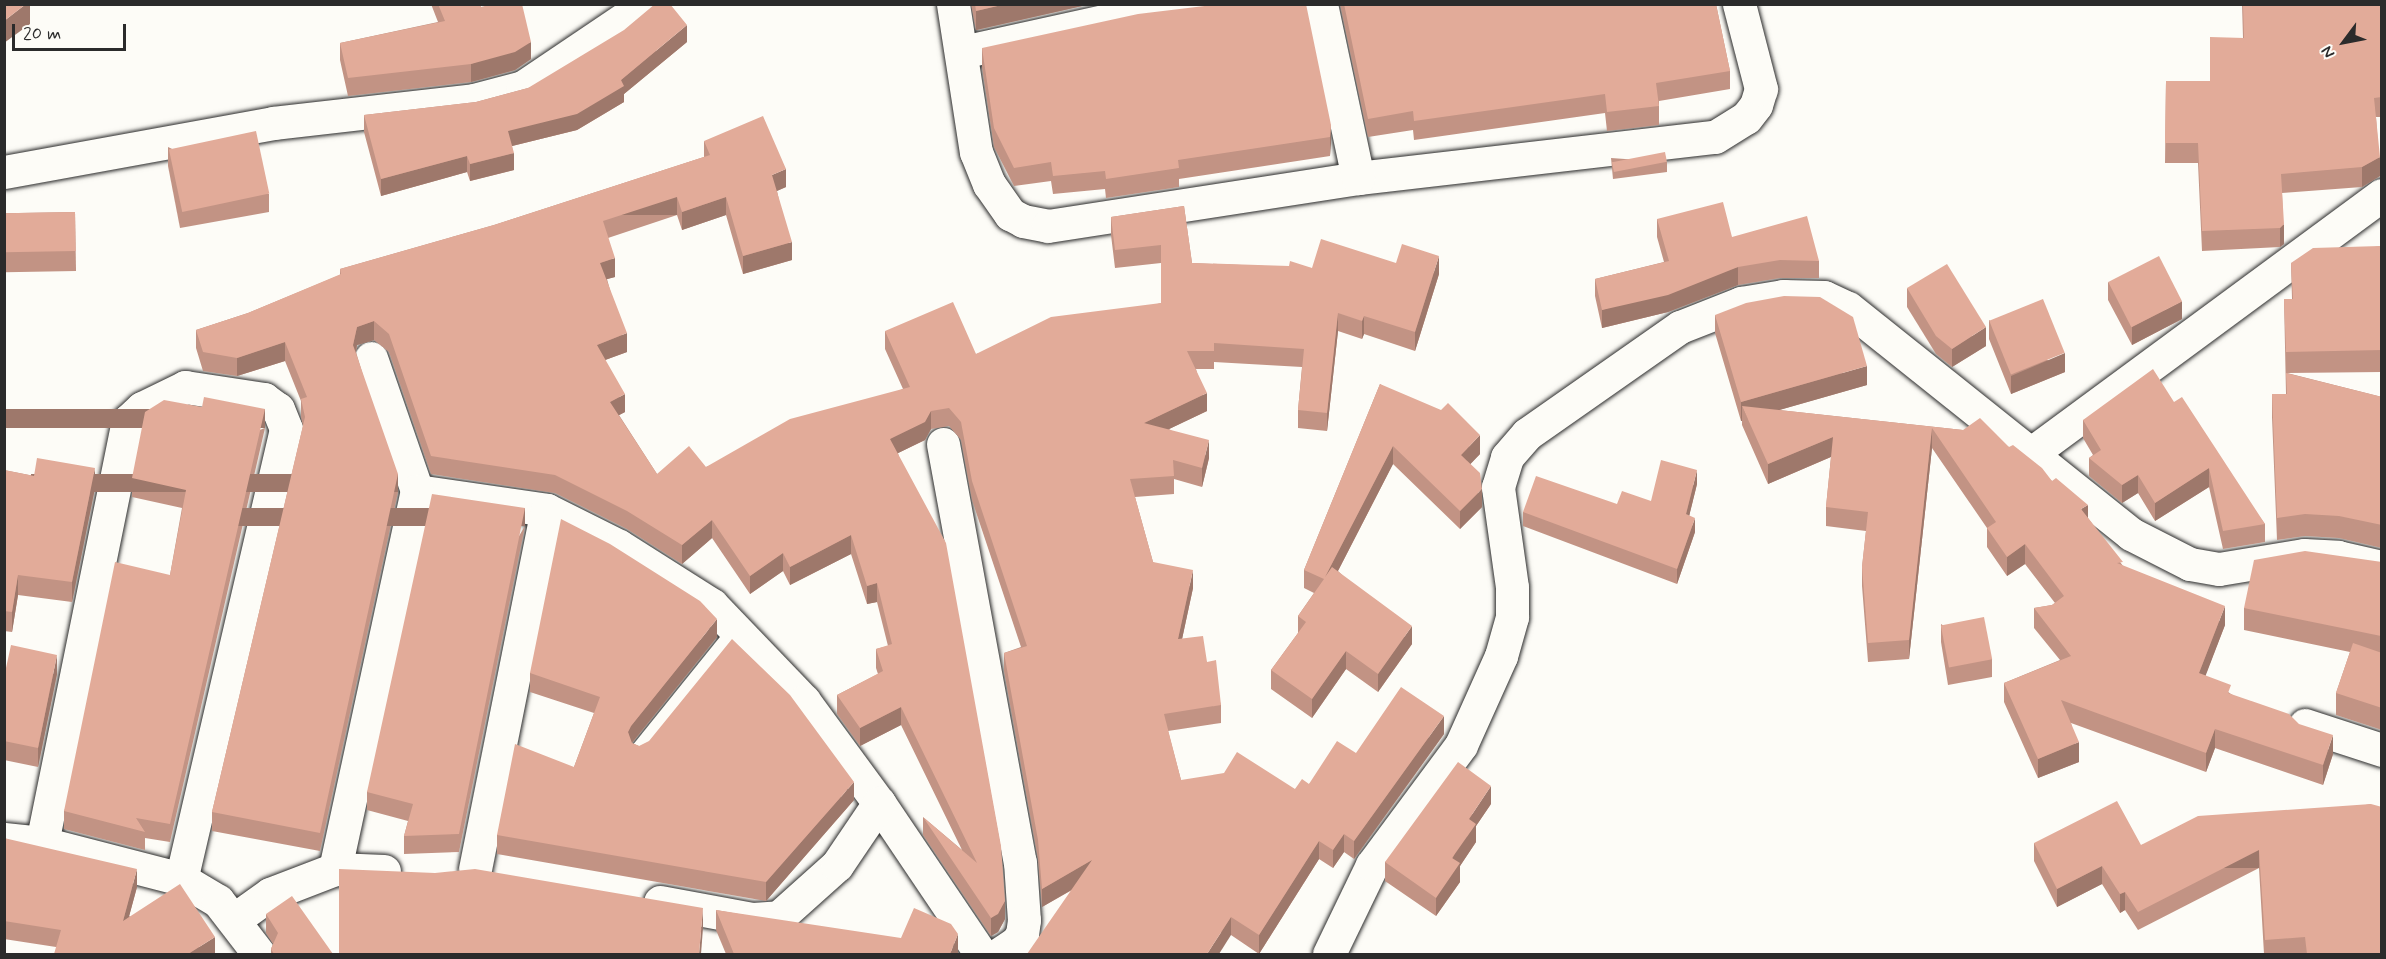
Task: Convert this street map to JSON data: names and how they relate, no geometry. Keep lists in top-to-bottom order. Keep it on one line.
{"scale_bar":"20 m","north":"bottom left"}
